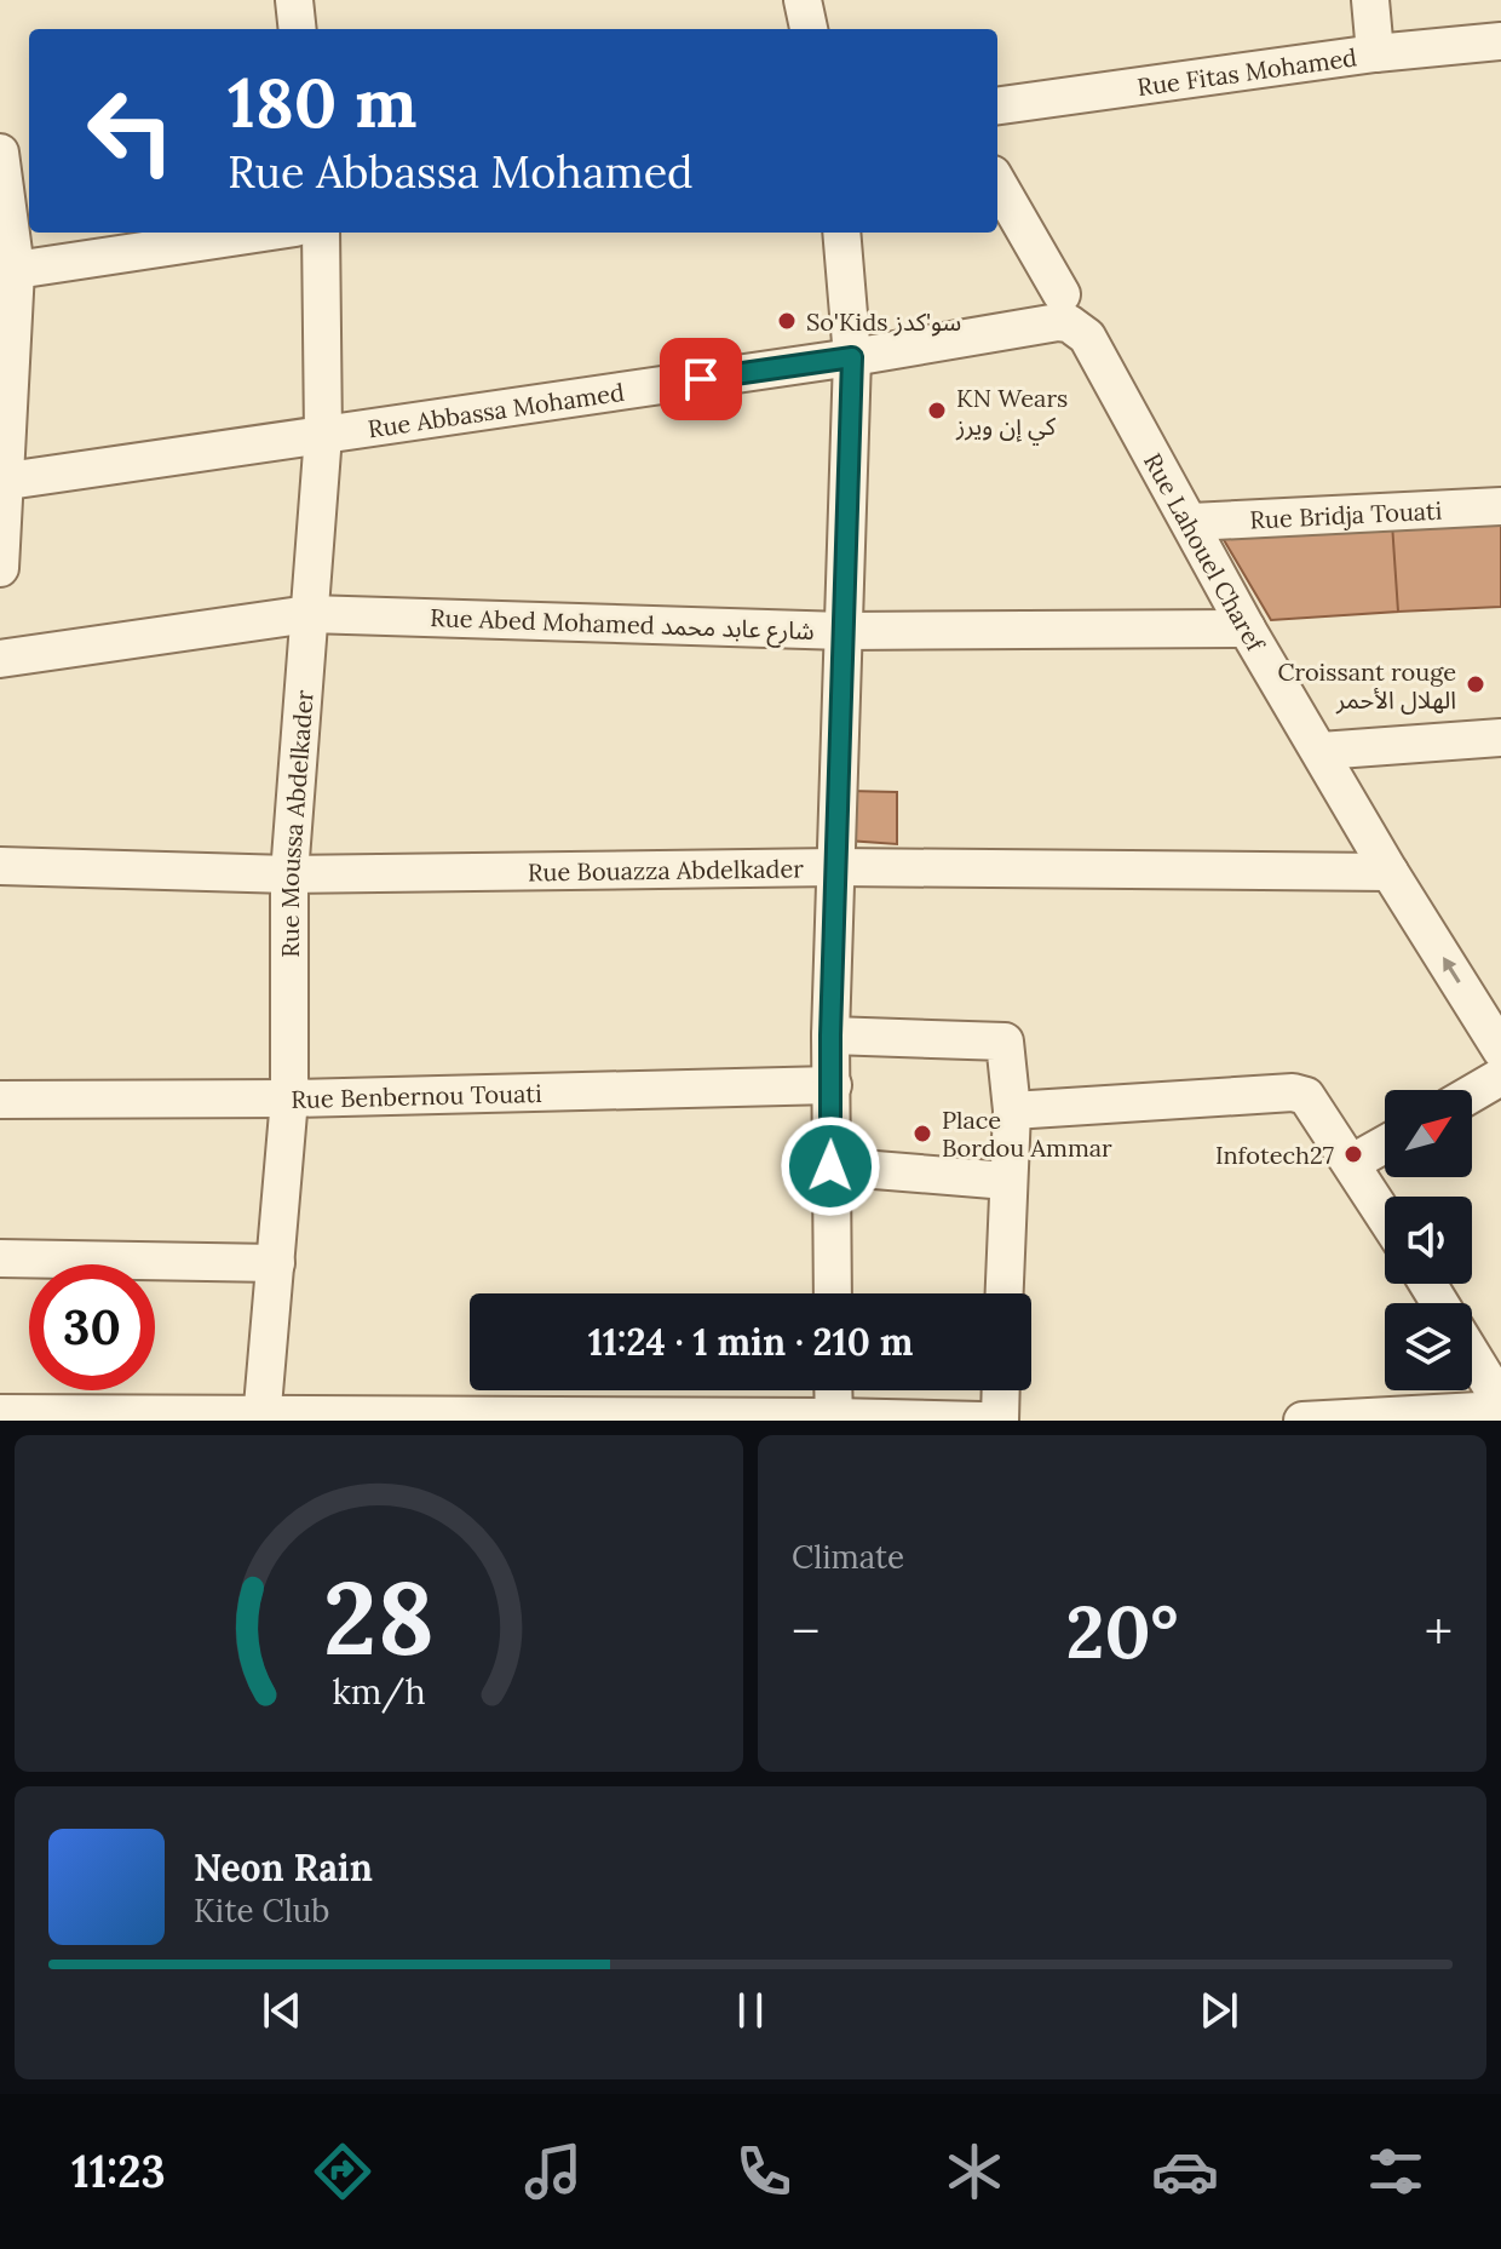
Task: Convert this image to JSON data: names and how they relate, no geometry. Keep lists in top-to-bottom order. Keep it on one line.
{"streets":{"street":["Rue Fitas Mohamed","Rue Abbassa Mohamed","Rue Bridja Touati","Rue Lahouel Charef","Rue Abed Mohamed شارع عابد محمد","Rue Moussa Abdelkader","Rue Bouazza Abdelkader","Rue Benbernou Touati"]},"crossings":[["Rue Abbassa Mohamed","Rue Lahouel Charef"],["Rue Abbassa Mohamed","Rue Moussa Abdelkader"],["Rue Bridja Touati","Rue Lahouel Charef"],["Rue Lahouel Charef","Rue Abed Mohamed شارع عابد محمد"],["Rue Lahouel Charef","Rue Bouazza Abdelkader"],["Rue Abed Mohamed شارع عابد محمد","Rue Moussa Abdelkader"],["Rue Moussa Abdelkader","Rue Bouazza Abdelkader"],["Rue Moussa Abdelkader","Rue Benbernou Touati"]],"places":["So'Kids سو'كدز","KN Wears كي إن ويرز","Croissant rouge الهلال الأحمر","Place Bordou Ammar","Infotech27"],"north":"top right","page":{"turn":["180 m","Rue Abbassa Mohamed"],"limit":"30","trip":"11:24 · 1 min · 210 m","tile":"Climate","heat":["−","20°","+"],"song":["Neon Rain","Kite Club"],"tabs":"11:23","gauge":["28","km/h"]}}
